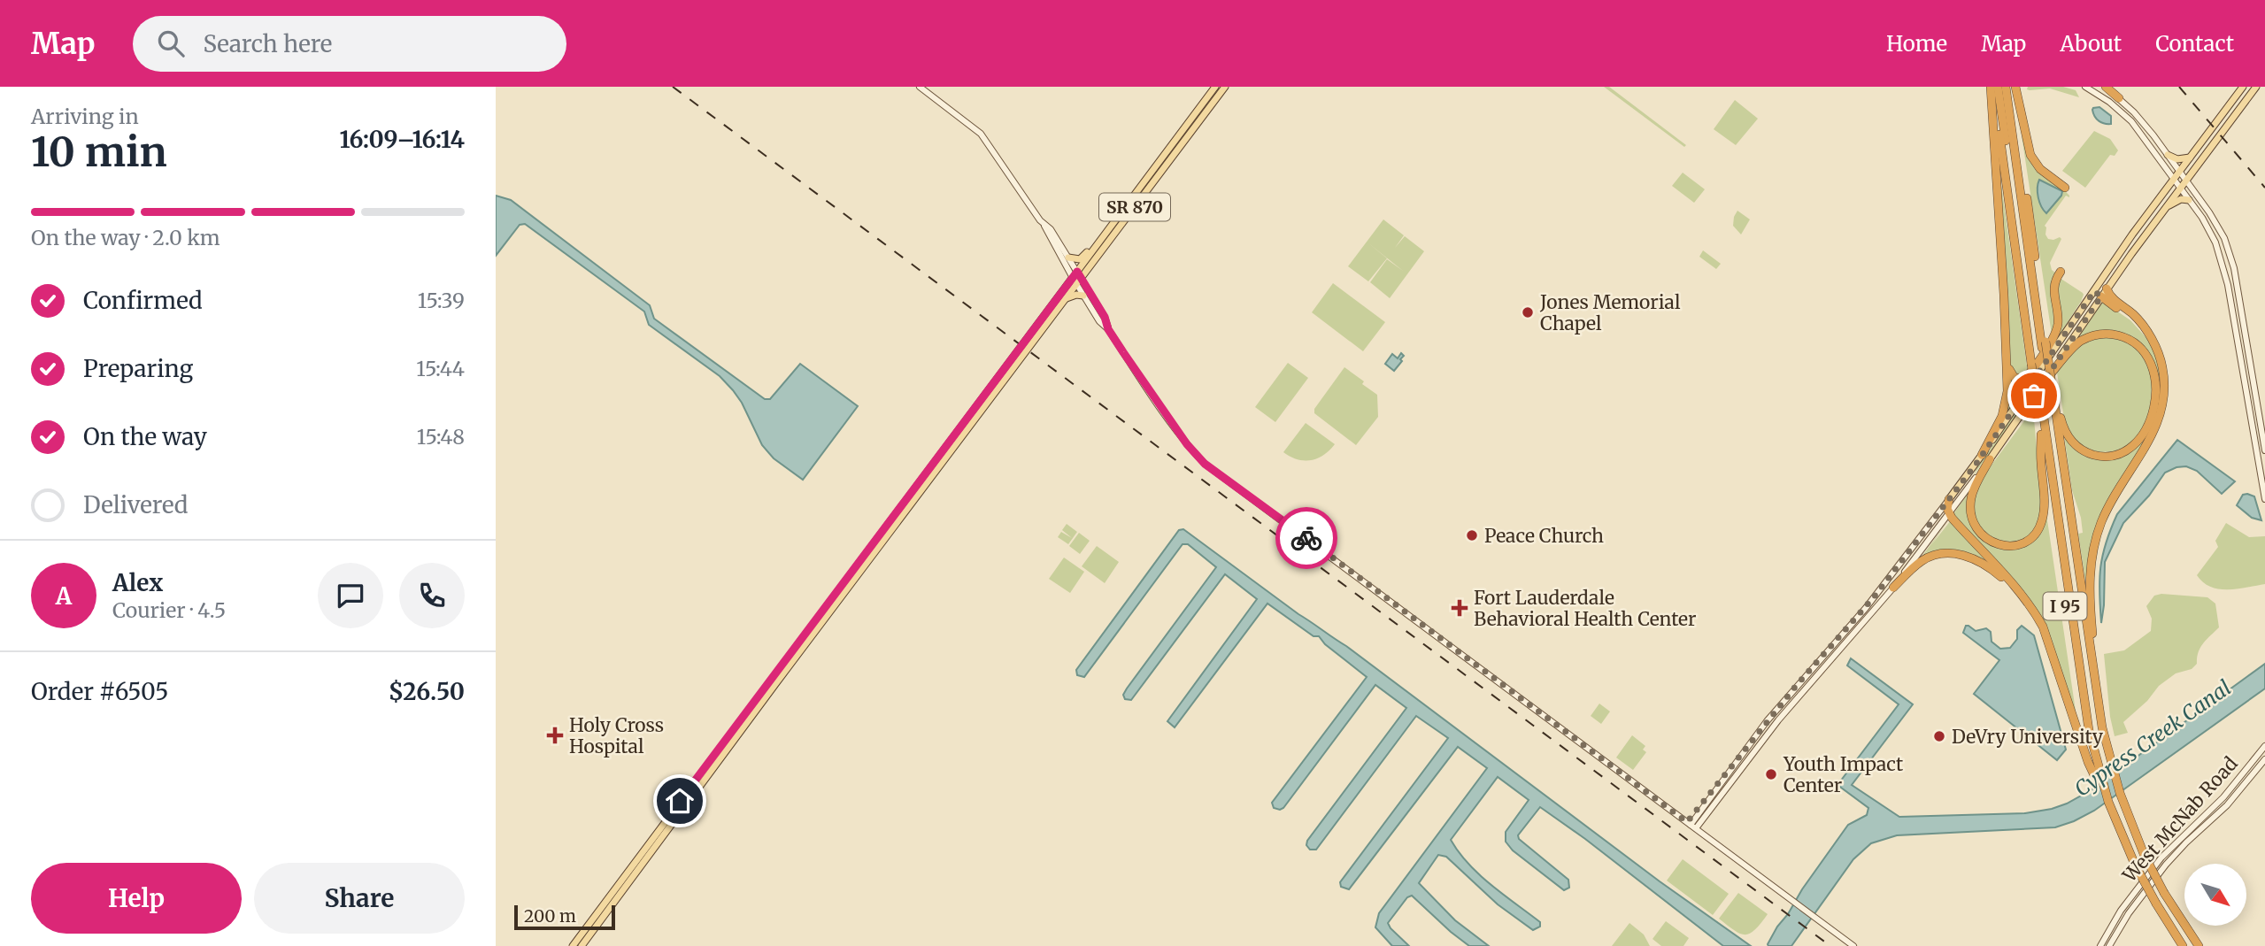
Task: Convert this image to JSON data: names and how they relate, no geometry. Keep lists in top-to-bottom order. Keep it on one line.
{"streets":{"highway":["I 95"],"main road":["SR 870","West McNab Road"]},"water":["Cypress Creek Canal"],"places":{"other":["Jones Memorial Chapel","Peace Church","DeVry University","Youth Impact Center"],"health":["Fort Lauderdale Behavioral Health Center","Holy Cross Hospital"]},"scale_bar":"200 m","north":"bottom right","page":{"header":"Map","search":"Search here","nav":["Home","Map","About","Contact"],"heading":["10 min","Arriving in","16:09–16:14"],"panel":["Alex","Courier · 4.5","Order #6505","$26.50"],"bar":"On the way · 2.0 km","list":[["Confirmed","15:39"],["Preparing","15:44"],["On the way","15:48"],"Delivered"],"round":"A","buttons":["Help","Share"],"scale":"200 m"}}
